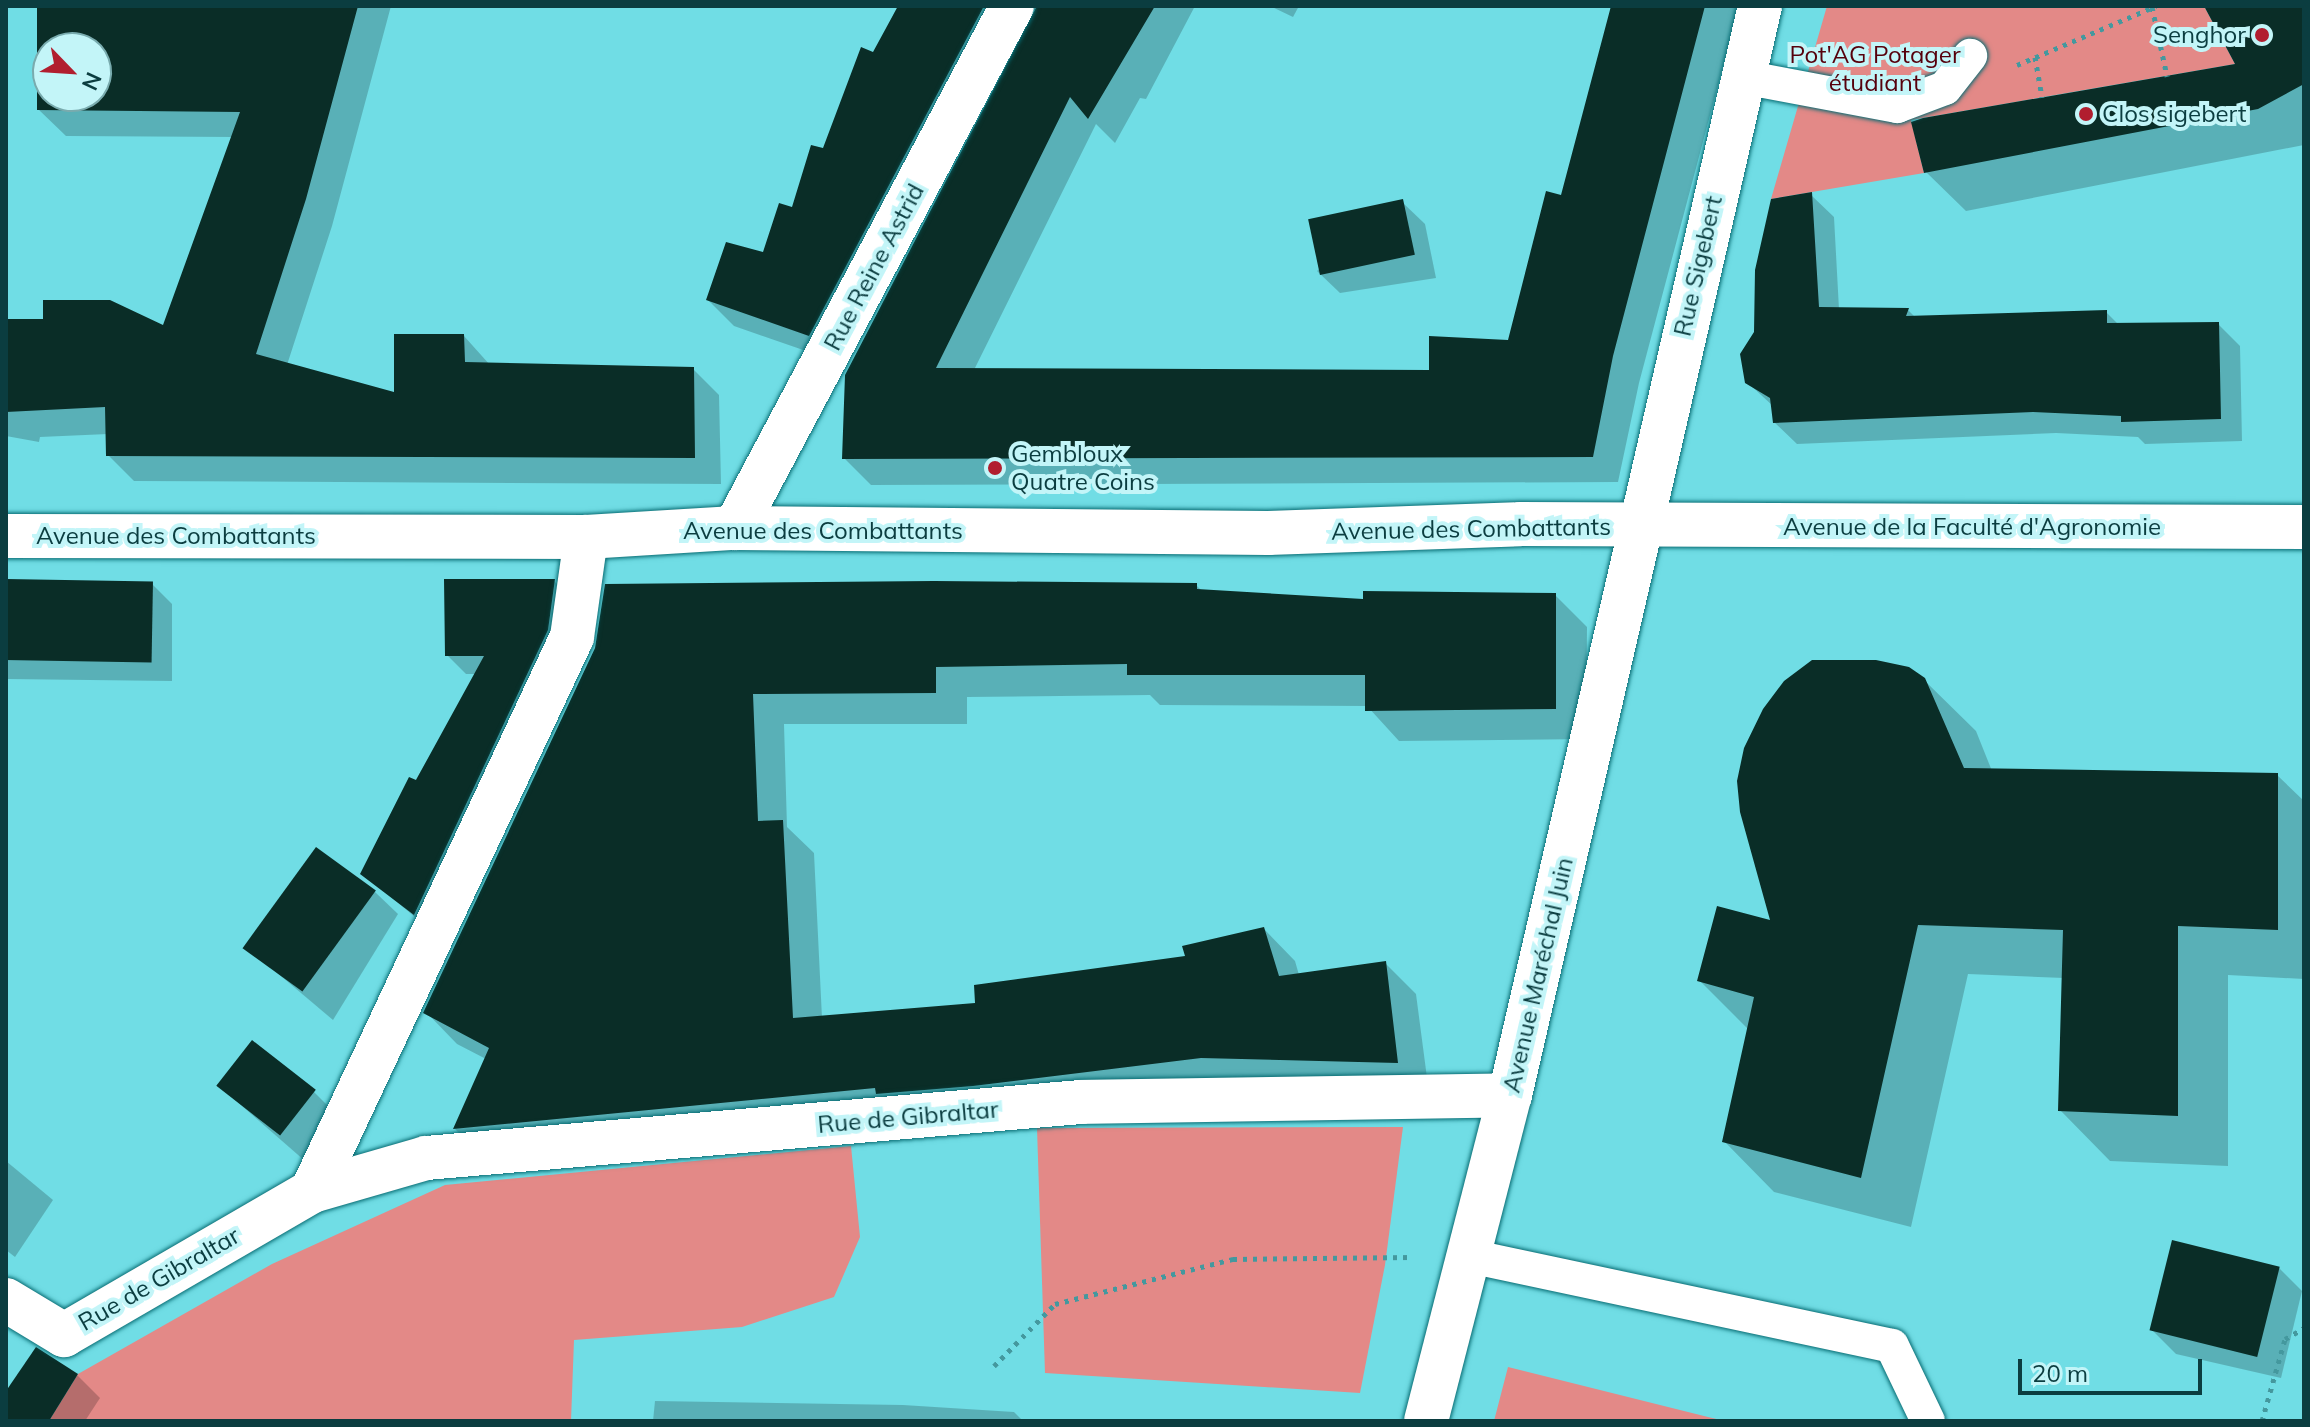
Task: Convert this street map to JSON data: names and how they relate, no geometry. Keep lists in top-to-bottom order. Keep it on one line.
{"streets":{"street":["Rue Sigebert","Rue Reine Astrid","Avenue de la Faculté d'Agronomie","Avenue des Combattants","Avenue Maréchal Juin","Rue de Gibraltar"]},"crossings":[["Rue Sigebert","Avenue de la Faculté d'Agronomie"],["Rue Sigebert","Avenue des Combattants"],["Rue Sigebert","Avenue Maréchal Juin"],["Rue Reine Astrid","Avenue des Combattants"],["Avenue de la Faculté d'Agronomie","Avenue des Combattants"],["Avenue de la Faculté d'Agronomie","Avenue Maréchal Juin"],["Avenue des Combattants","Avenue Maréchal Juin"],["Avenue Maréchal Juin","Rue de Gibraltar"]],"parks":["Pot'AG Potager étudiant"],"places":["Senghor","Clos sigebert","Gembloux Quatre Coins"],"scale_bar":"20 m","north":"bottom right"}
